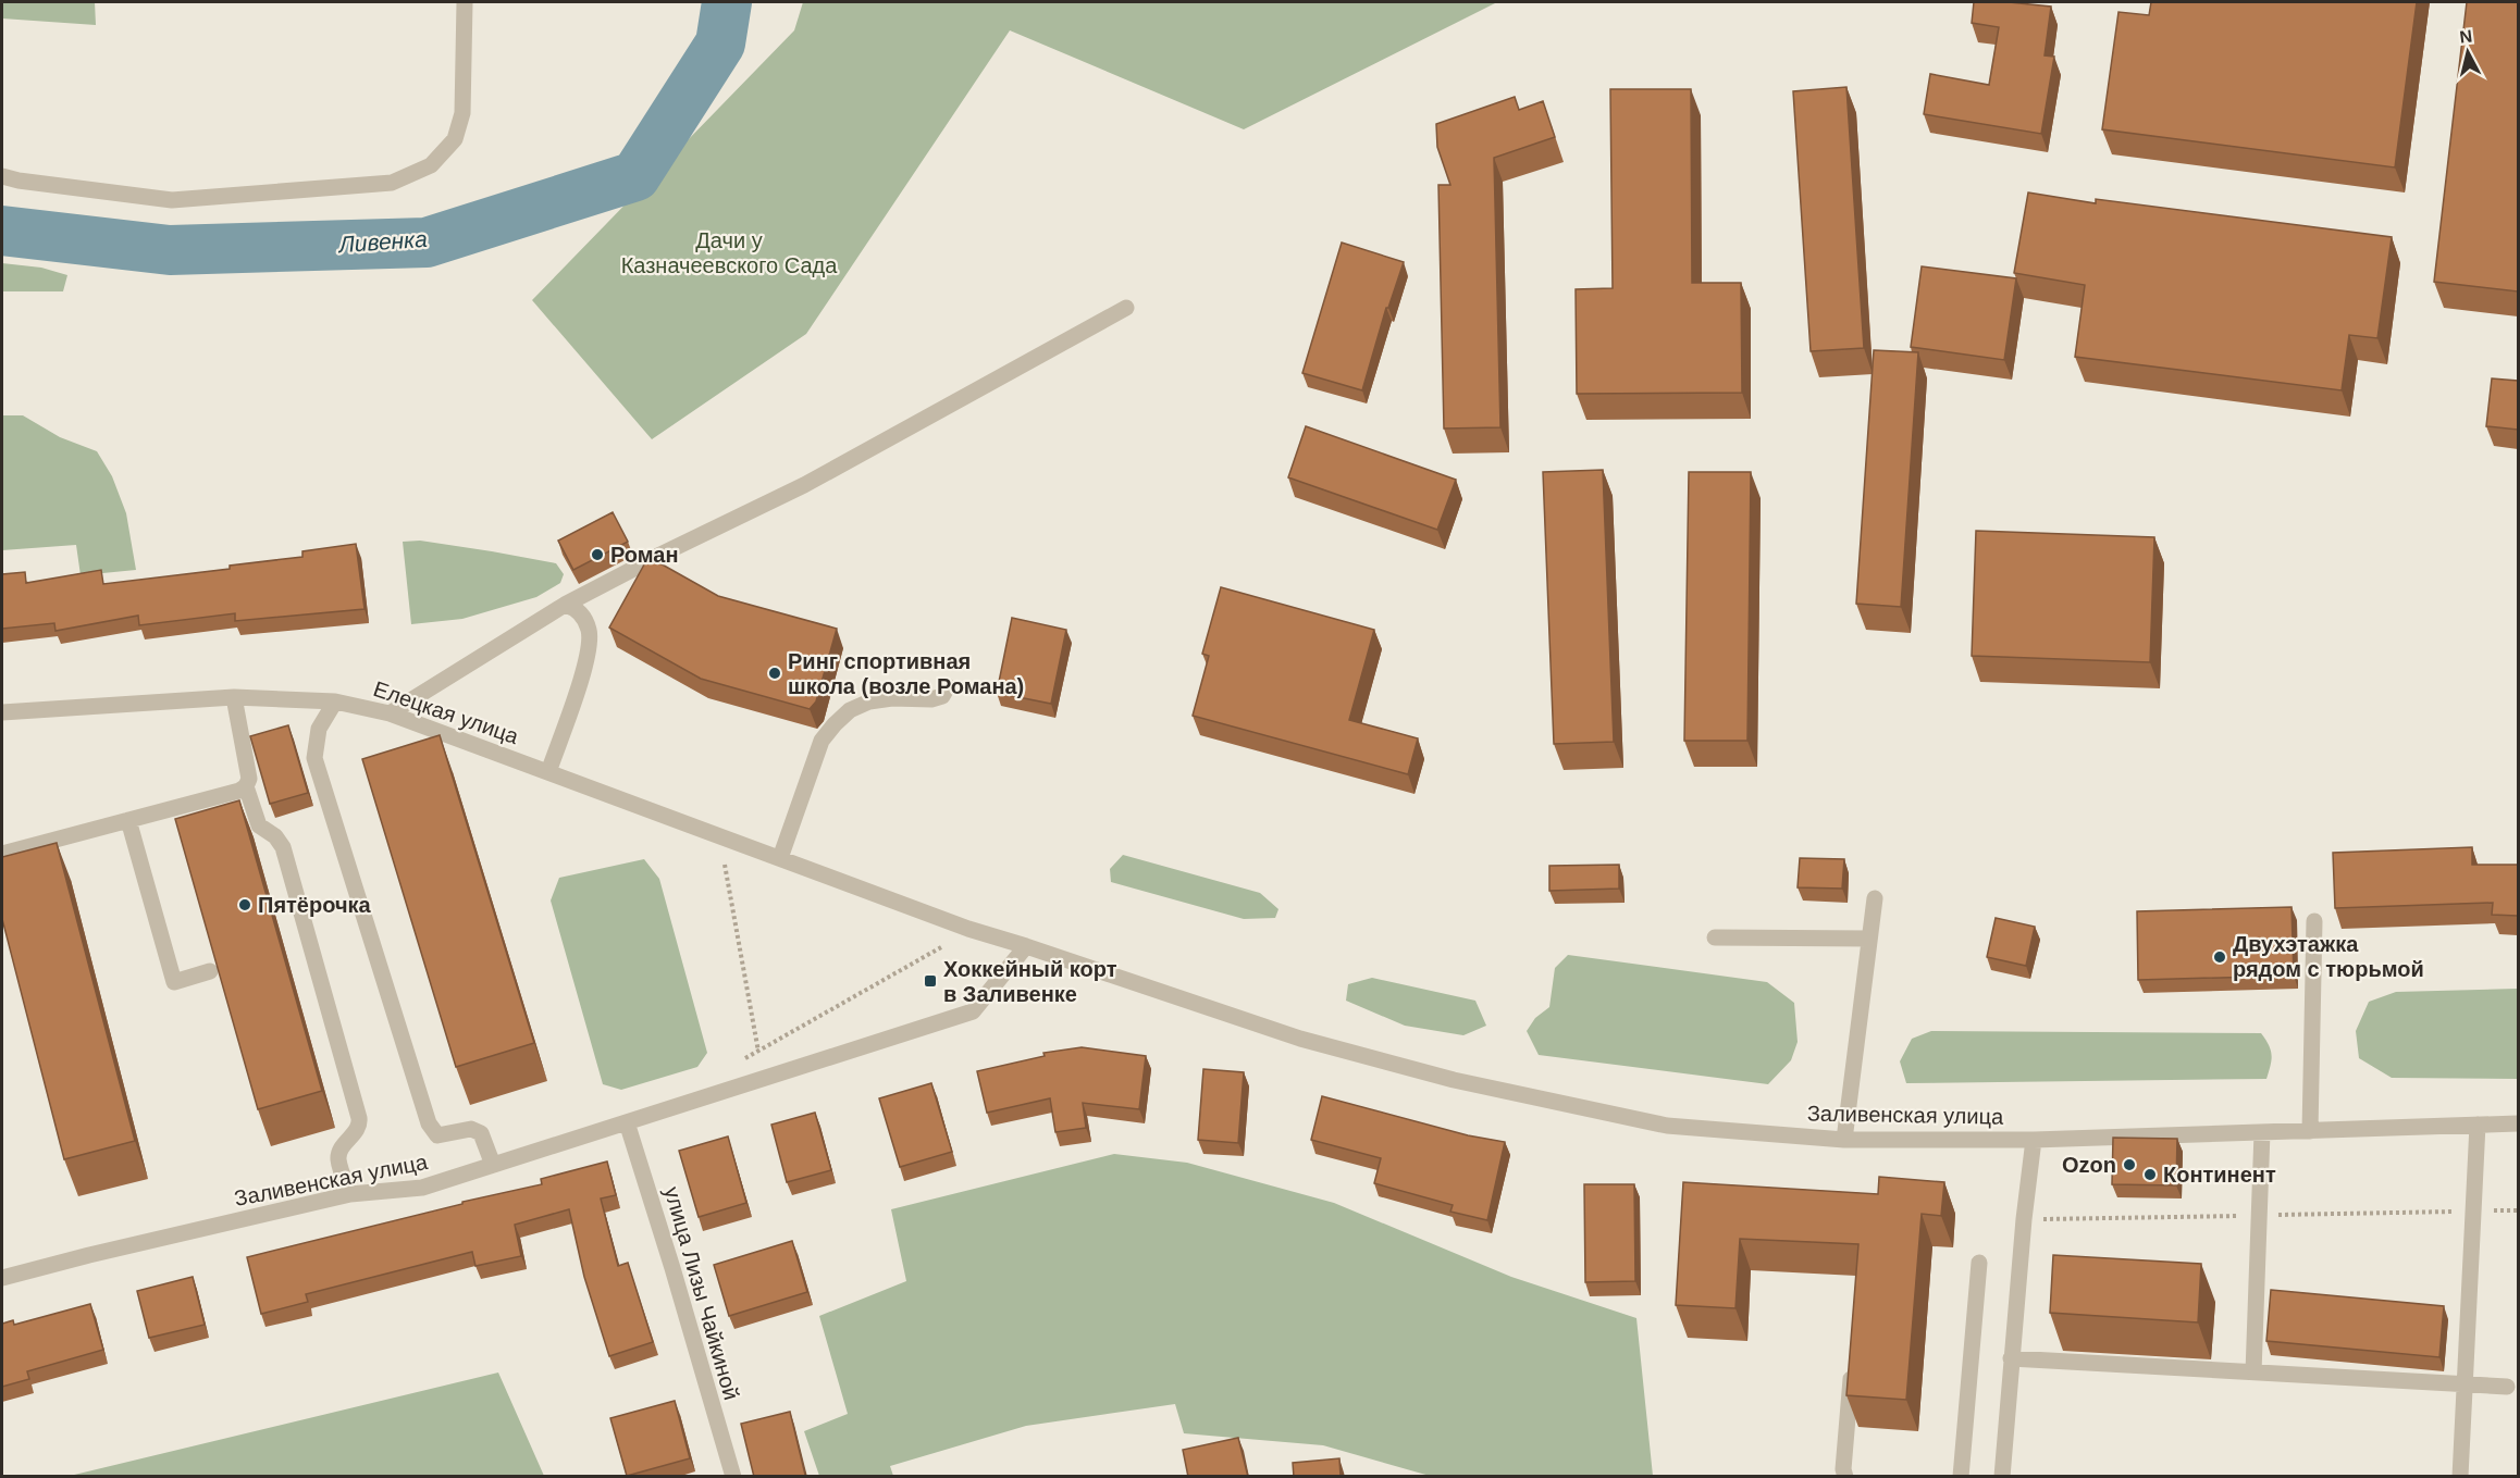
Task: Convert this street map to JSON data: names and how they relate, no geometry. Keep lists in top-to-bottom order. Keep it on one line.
{"streets":{"street":["Елецкая улица","Заливенская улица","улица Лизы Чайкиной"]},"crossings":[["Елецкая улица","Заливенская улица"],["Заливенская улица","улица Лизы Чайкиной"]],"water":["Ливенка"],"parks":["Дачи у Казначеевского Сада"],"places":{"other":["Роман","Ринг спортивная школа (возле Романа)","Пятёрочка","Двухэтажка рядом с тюрьмой","Ozon","Континент"],"transit":["Хоккейный корт в Заливенке"]},"north":"top"}
